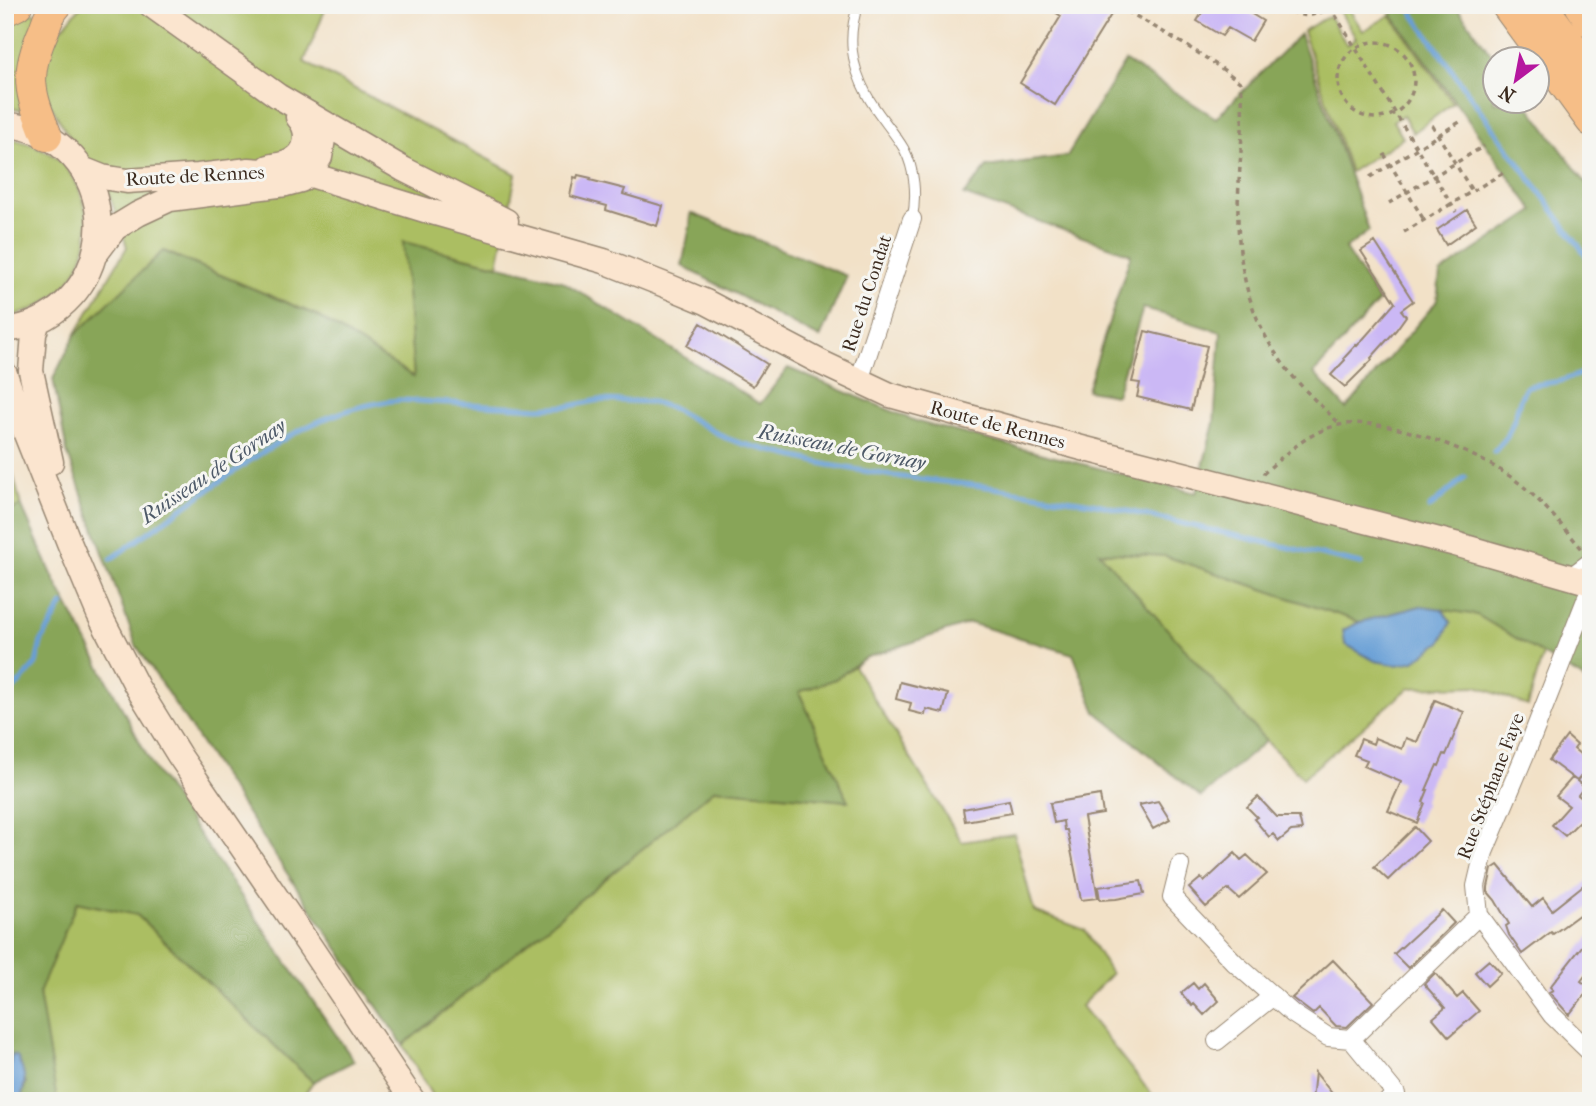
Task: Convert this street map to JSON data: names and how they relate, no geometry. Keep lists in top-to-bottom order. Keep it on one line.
{"streets":{"main road":["Route de Rennes"],"street":["Rue du Condat","Rue Stéphane Faye"]},"crossings":[["Route de Rennes","Rue du Condat"],["Route de Rennes","Rue Stéphane Faye"]],"water":["Ruisseau de Gornay"],"north":"bottom left"}
